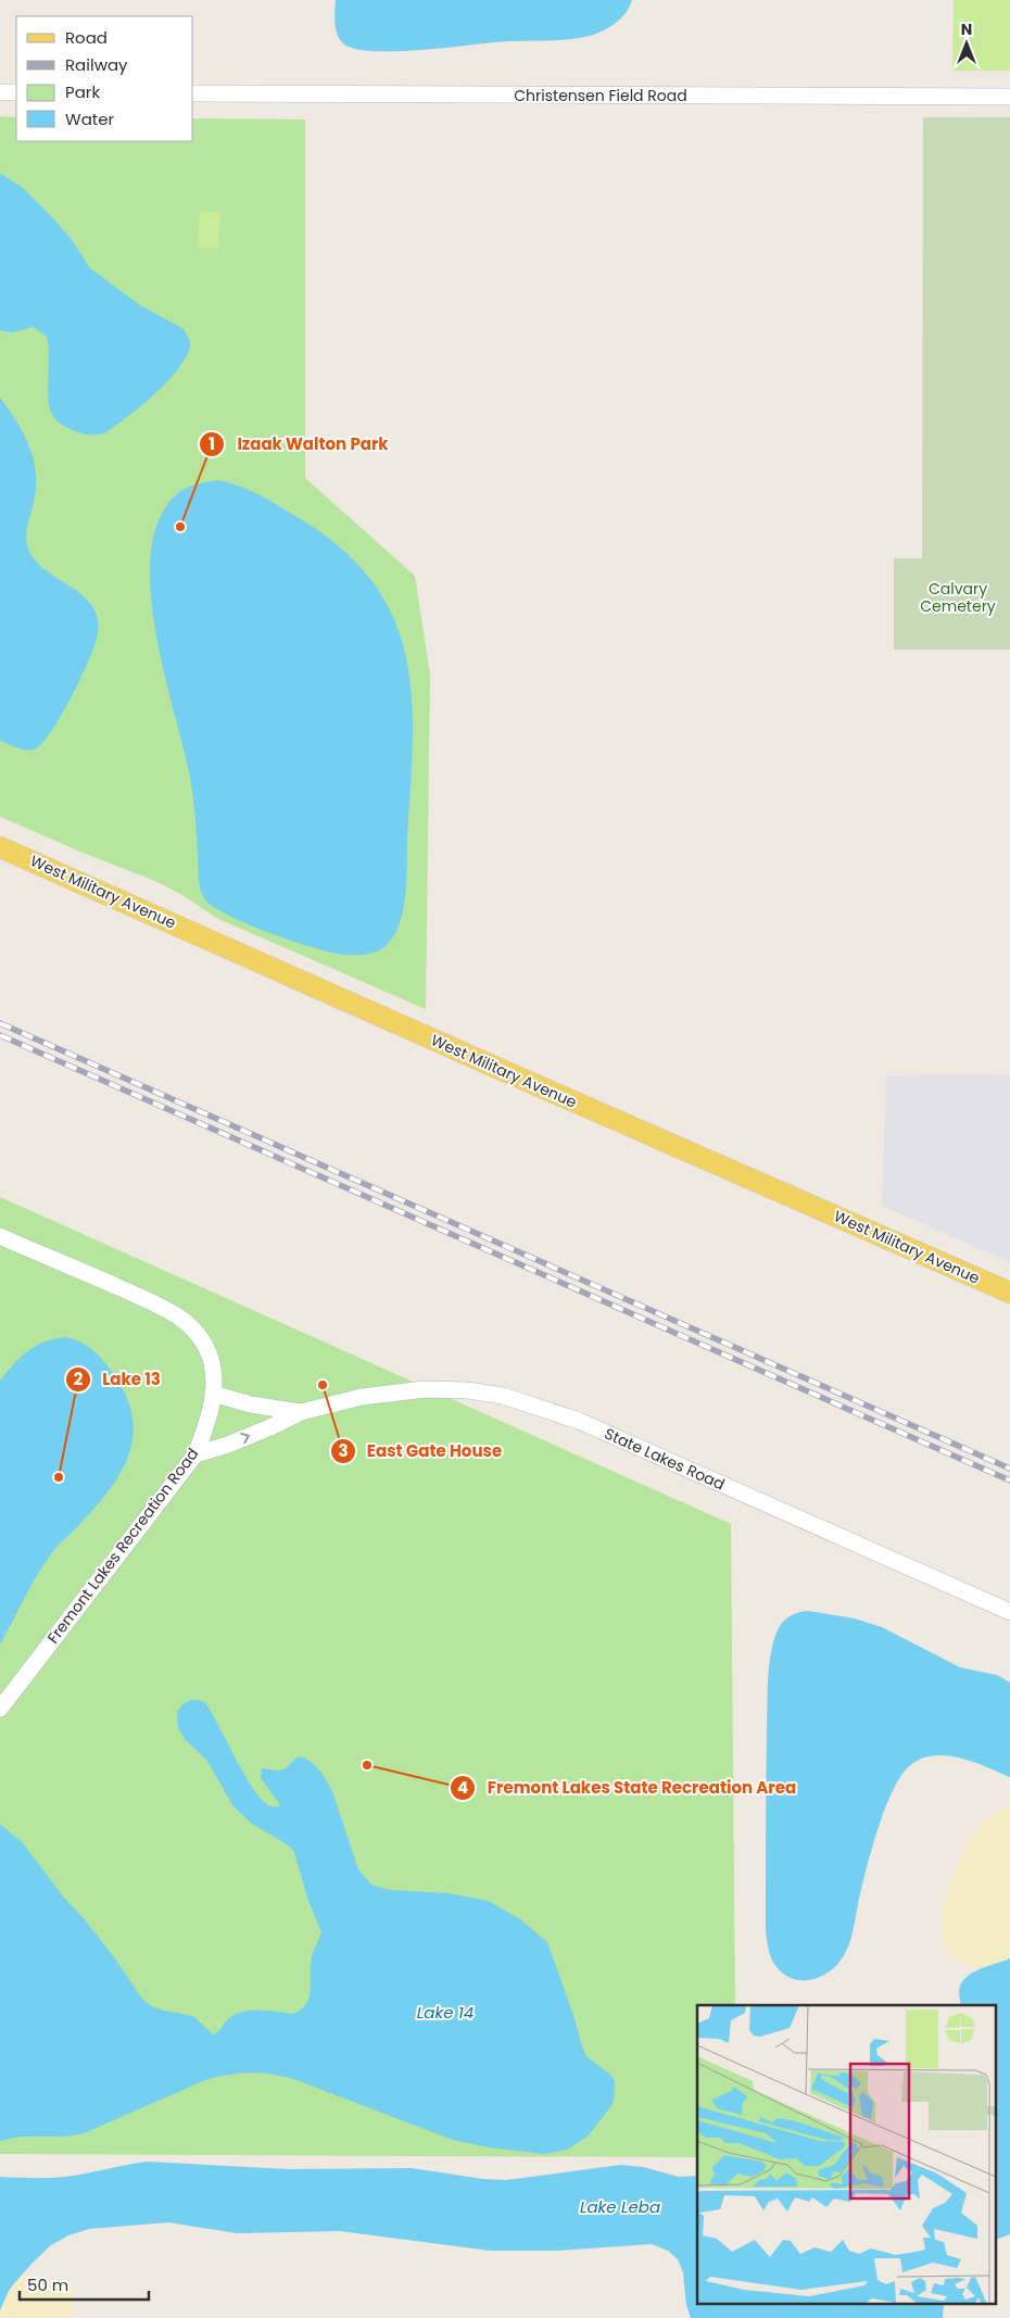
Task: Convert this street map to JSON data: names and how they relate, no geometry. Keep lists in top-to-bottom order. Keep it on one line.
{"streets":{"main road":["West Military Avenue"],"street":["Christensen Field Road","State Lakes Road","Fremont Lakes Recreation Road"]},"crossings":[["State Lakes Road","Fremont Lakes Recreation Road"]],"water":["Lake 14","Lake Leba"],"parks":["Calvary Cemetery"],"places":["Izaak Walton Park","East Gate House","Lake 13","Fremont Lakes State Recreation Area"],"legend":["Road","Railway","Park","Water"],"scale_bar":"50 m","north":"top"}
